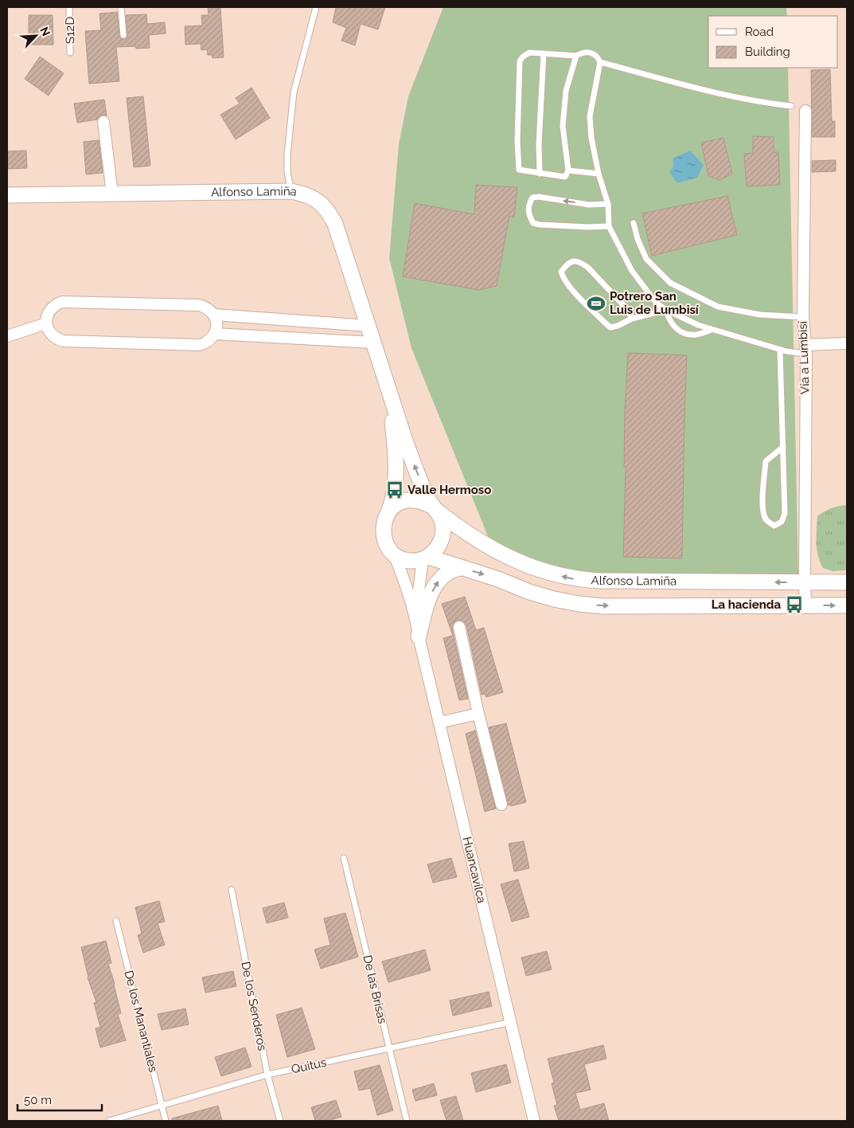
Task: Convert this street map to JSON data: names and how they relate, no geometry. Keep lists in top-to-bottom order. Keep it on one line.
{"streets":{"street":["Alfonso Lamiña","Vía a Lumbisí","Huancavilca"],"lane":["S12D","De las Brisas","De los Senderos","De los Manantiales","Quitus"]},"crossings":[["Alfonso Lamiña","Vía a Lumbisí"],["Alfonso Lamiña","Huancavilca"],["Huancavilca","Quitus"],["De las Brisas","Quitus"],["De los Senderos","Quitus"],["De los Manantiales","Quitus"]],"places":{"sports":["Potrero San Luis de Lumbisí"],"bus stop":["Valle Hermoso","La hacienda"]},"legend":["Road","Building"],"scale_bar":"50 m","north":"top right"}
